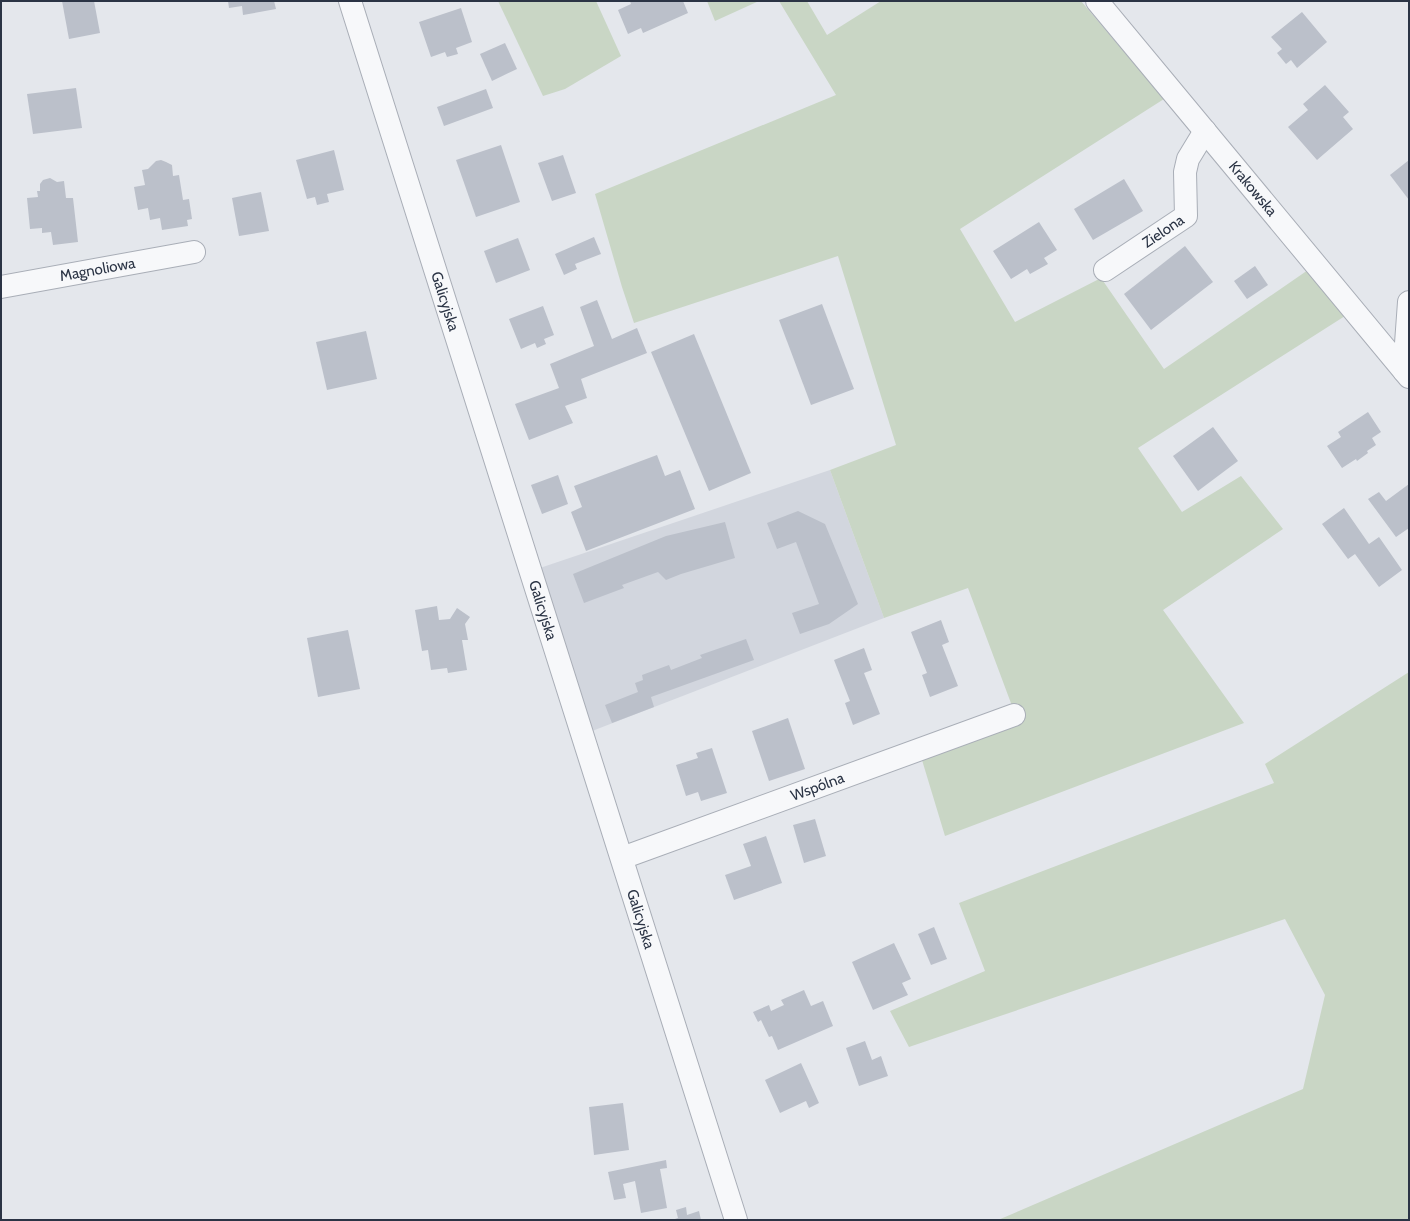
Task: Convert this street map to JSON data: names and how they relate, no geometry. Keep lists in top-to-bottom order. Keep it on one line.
{"streets":{"street":["Krakowska","Zielona","Magnoliowa","Galicyjska","Wspólna"]},"crossings":[["Krakowska","Zielona"],["Galicyjska","Wspólna"]]}
